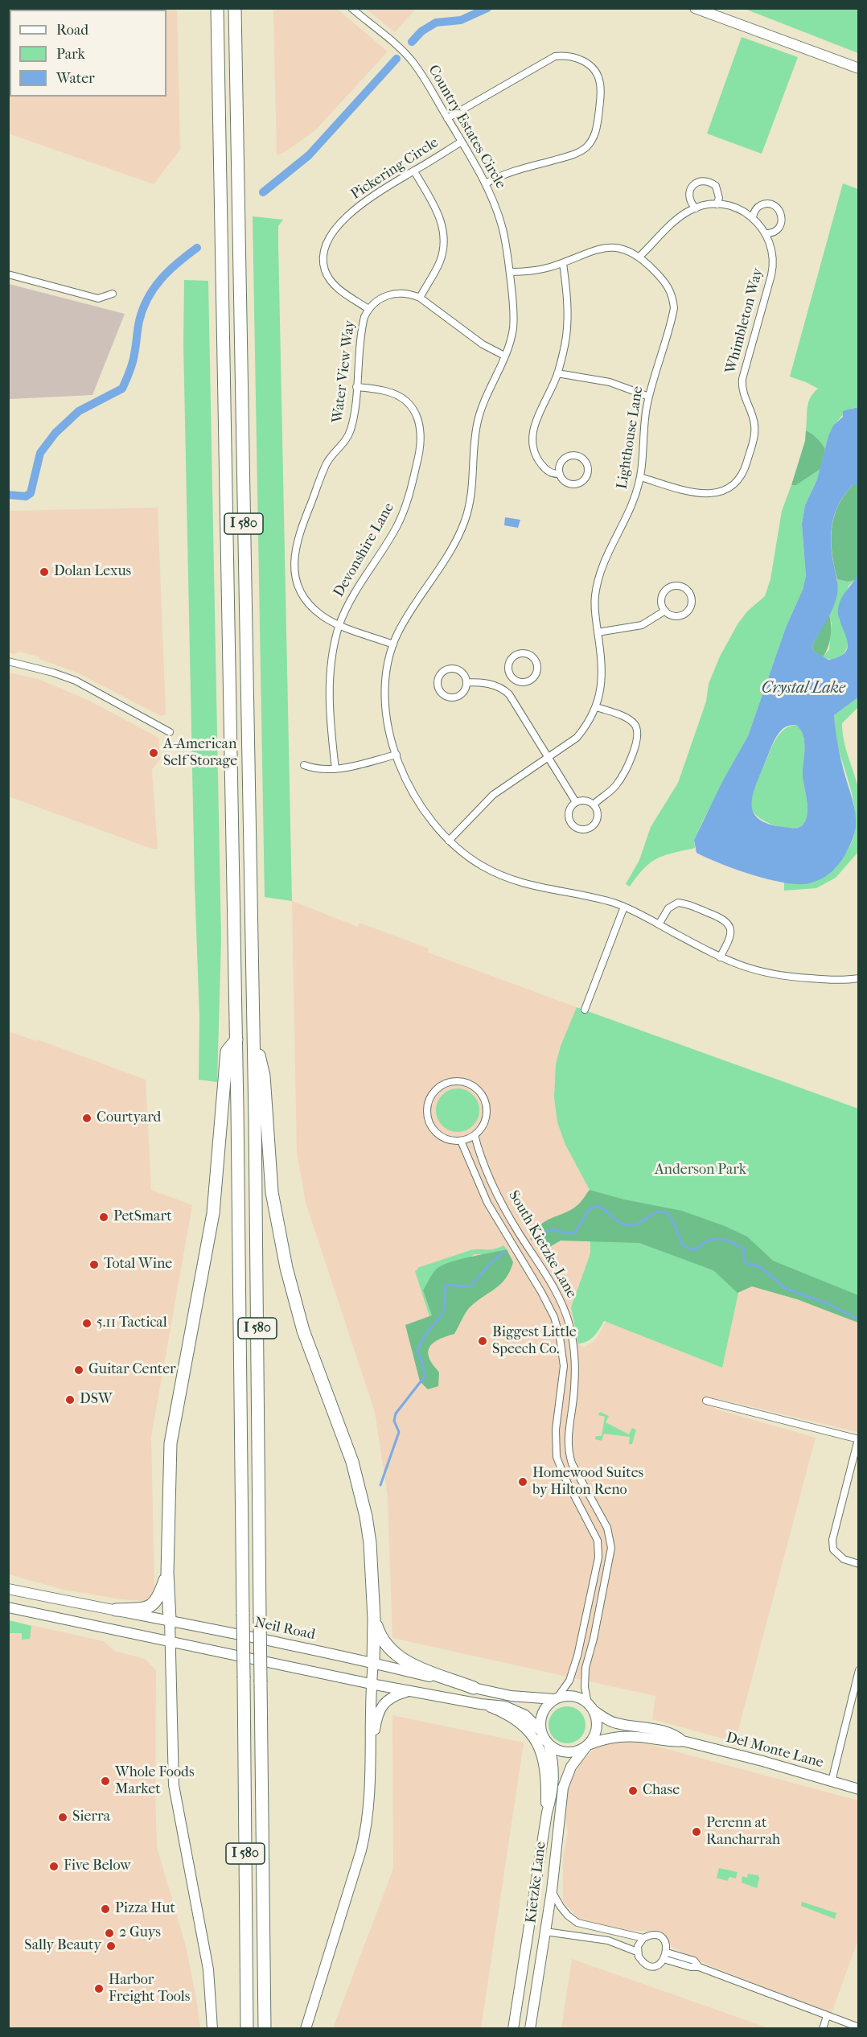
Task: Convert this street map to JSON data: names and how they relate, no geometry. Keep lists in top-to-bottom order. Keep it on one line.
{"streets":{"highway":["I 580"],"main road":["Neil Road","Del Monte Lane","Kietzke Lane"],"street":["Country Estates Circle","Pickering Circle","Whimbleton Way","Water View Way","Lighthouse Lane","Devonshire Lane","South Kietzke Lane"]},"crossings":[["Country Estates Circle","Pickering Circle"],["Country Estates Circle","Water View Way"],["Country Estates Circle","Lighthouse Lane"],["Pickering Circle","Water View Way"],["Whimbleton Way","Lighthouse Lane"],["Water View Way","Devonshire Lane"],["South Kietzke Lane","Neil Road"],["South Kietzke Lane","Del Monte Lane"],["South Kietzke Lane","Kietzke Lane"],["Neil Road","Del Monte Lane"],["Neil Road","Kietzke Lane"],["Del Monte Lane","Kietzke Lane"]],"water":["Crystal Lake"],"parks":["Anderson Park"],"places":["Dolan Lexus","A-American Self Storage","Courtyard","PetSmart","Total Wine","5.11 Tactical","Biggest Little Speech Co.","Guitar Center","DSW","Homewood Suites by Hilton Reno","Whole Foods Market","Chase","Sierra","Perenn at Rancharrah","Five Below","Pizza Hut","2 Guys","Sally Beauty","Harbor Freight Tools"],"legend":["Road","Park","Water"]}
